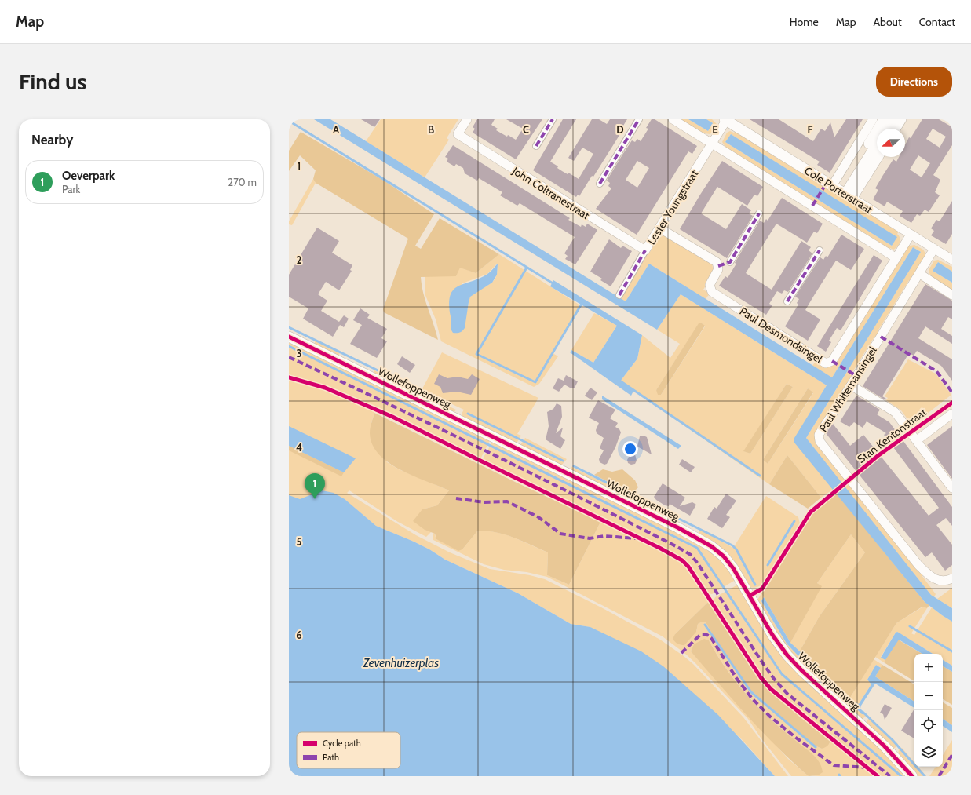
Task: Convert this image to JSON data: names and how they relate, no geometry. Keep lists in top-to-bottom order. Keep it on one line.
{"streets":{"street":["Cole Porterstraat","John Coltranestraat","Lester Youngstraat","Paul Desmondsingel","Wollefoppenweg","Paul Whitemansingel","Stan Kentonstraat"]},"crossings":[["Cole Porterstraat","Lester Youngstraat"],["Cole Porterstraat","Paul Desmondsingel"],["Cole Porterstraat","Paul Whitemansingel"],["John Coltranestraat","Lester Youngstraat"],["Lester Youngstraat","Paul Desmondsingel"]],"water":["Zevenhuizerplas"],"legend":["Cycle path","Path"],"north":"left","page":{"header":"Map","nav":["Home","Map","About","Contact"],"buttons":"Directions","title":"Find us","heading":"Nearby","list":[{"mark":"1","name":"Oeverpark","note":"Park","value":"270 m"}],"pins":"1","map_buttons":["+","−"]},"grid":{"columns":["A","B","C","D","E","F"],"rows":["1","2","3","4","5","6"]}}
